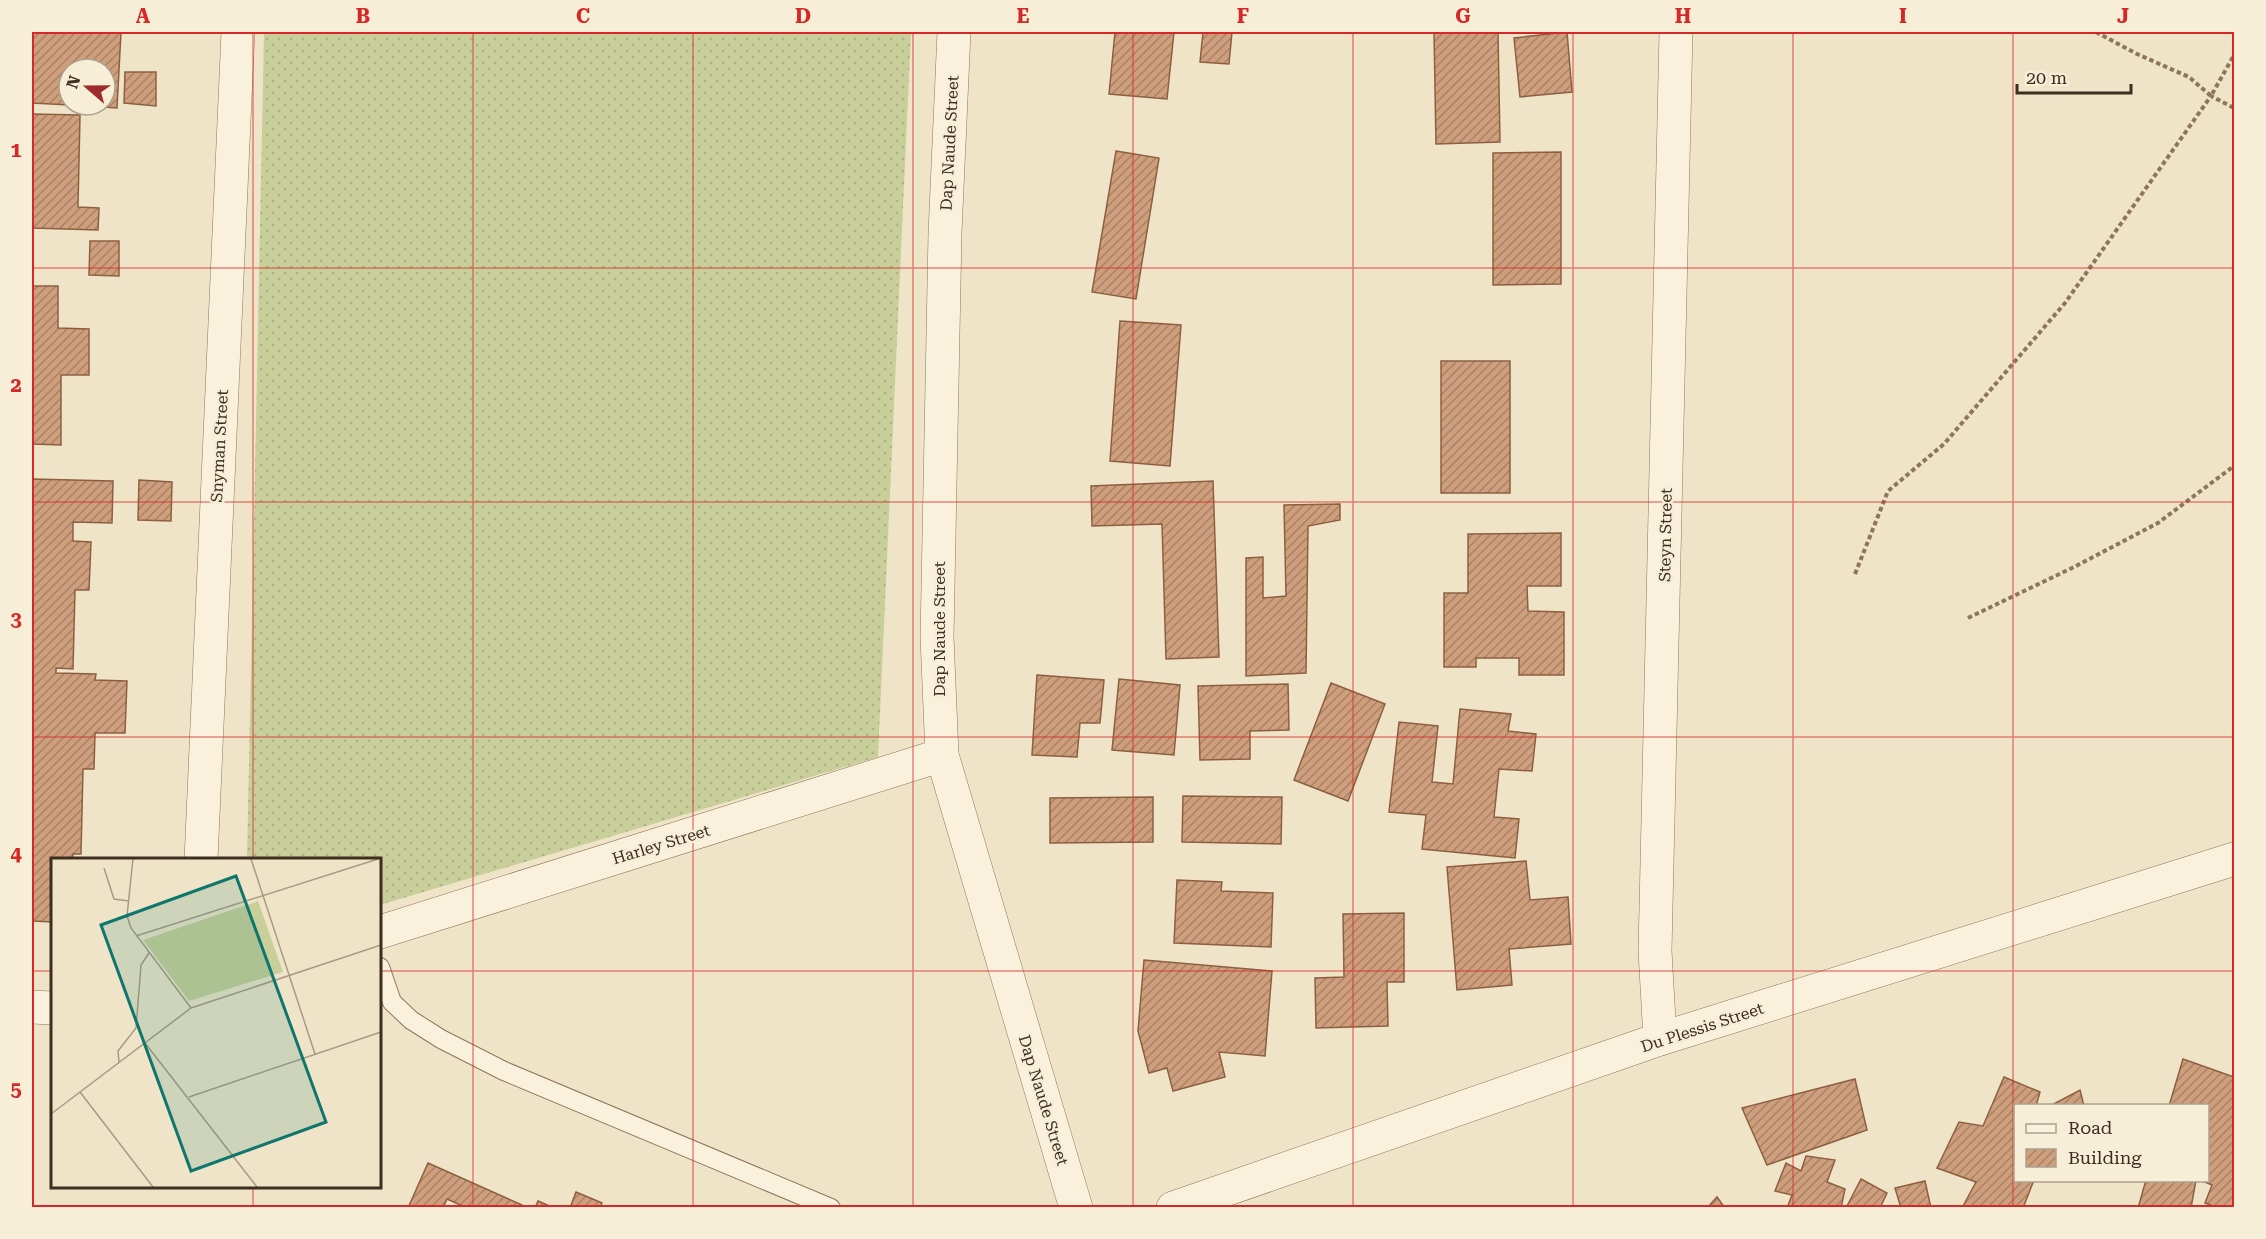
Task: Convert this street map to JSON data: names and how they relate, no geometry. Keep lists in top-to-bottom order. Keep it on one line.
{"streets":{"street":["Dap Naude Street","Snyman Street","Steyn Street","Harley Street","Du Plessis Street"]},"crossings":[["Dap Naude Street","Harley Street"],["Steyn Street","Du Plessis Street"]],"legend":["Road","Building"],"scale_bar":"20 m","north":"left","grid":{"columns":["A","B","C","D","E","F","G","H","I","J"],"rows":["1","2","3","4","5"]}}
